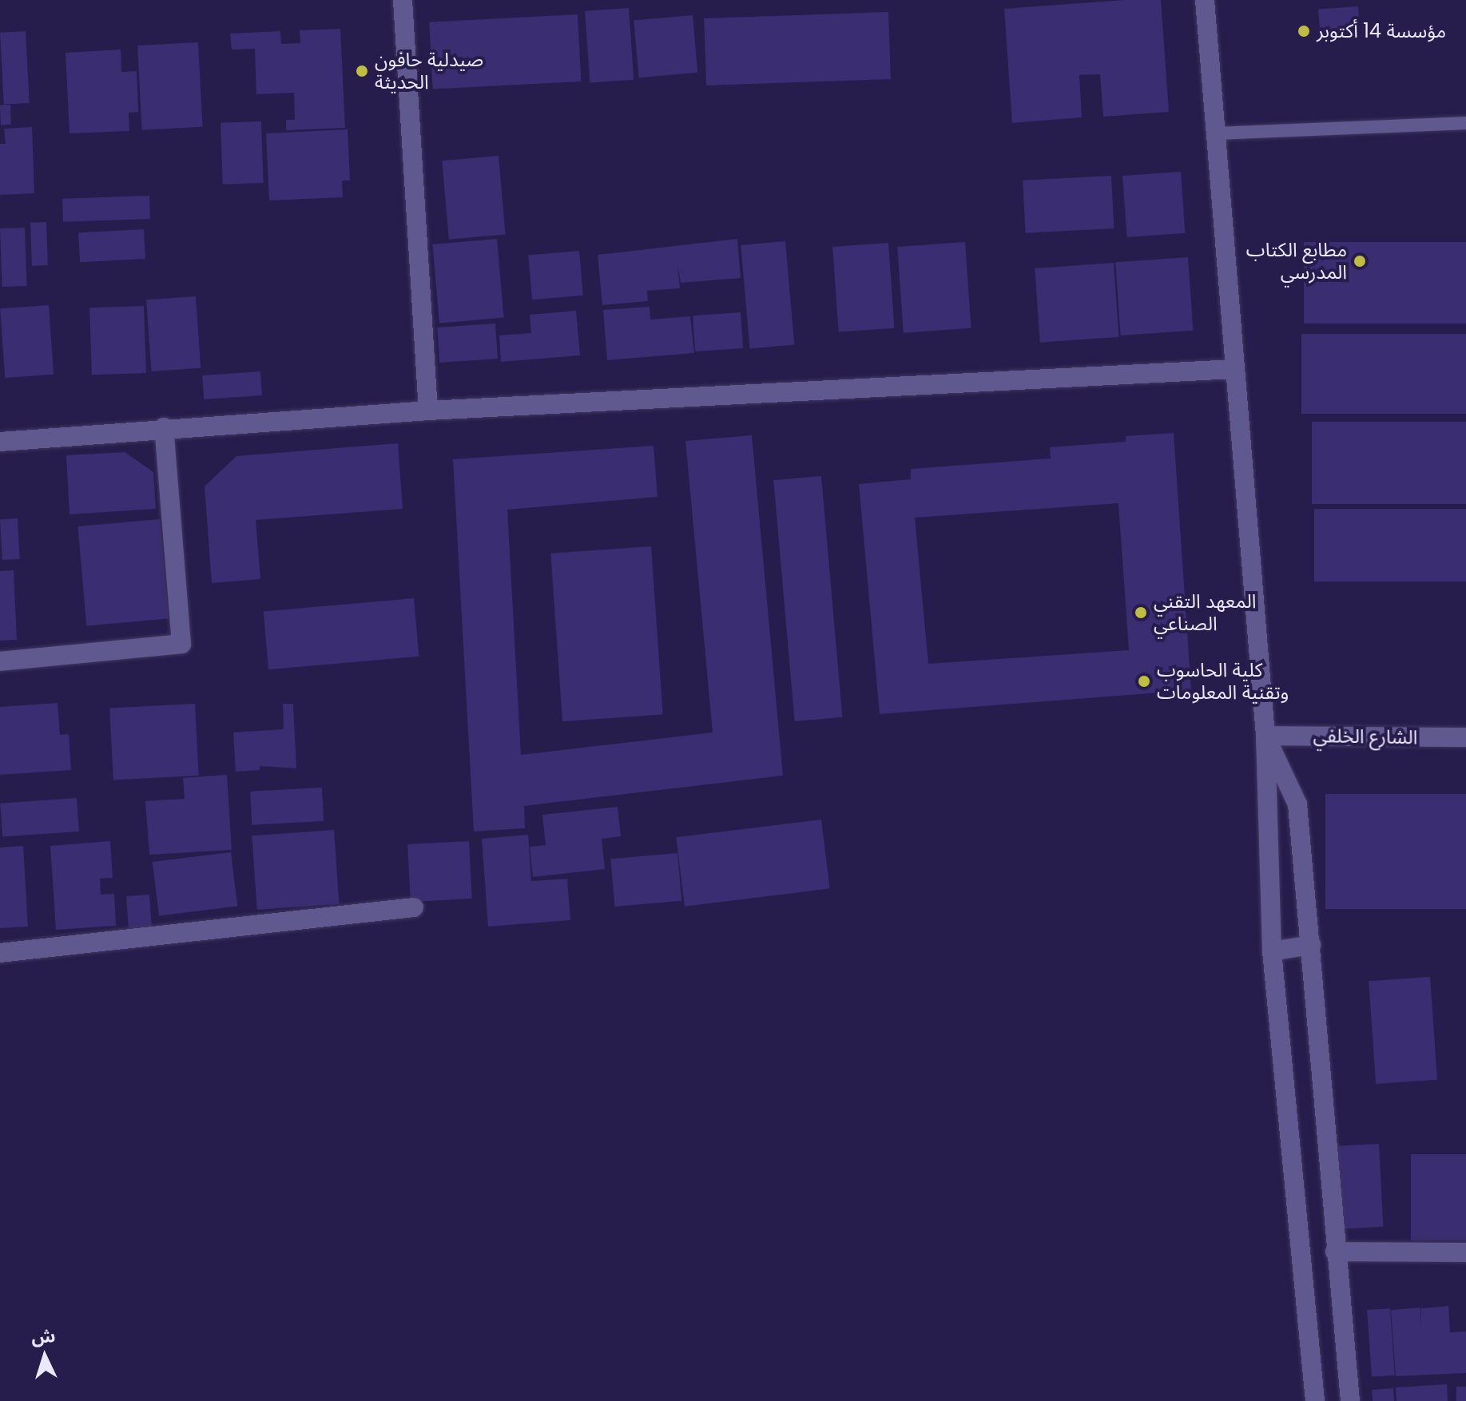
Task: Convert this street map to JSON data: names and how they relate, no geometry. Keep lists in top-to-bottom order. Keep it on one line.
{"streets":{"street":["الشارع الخلفي"]},"places":["مؤسسة 14 أكتوبر","صيدلية حافون الحديثة","مطابع الكتاب المدرسي","المعهد التقني الصناعي","كلية الحاسوب وتقنية المعلومات"],"north":"top"}
